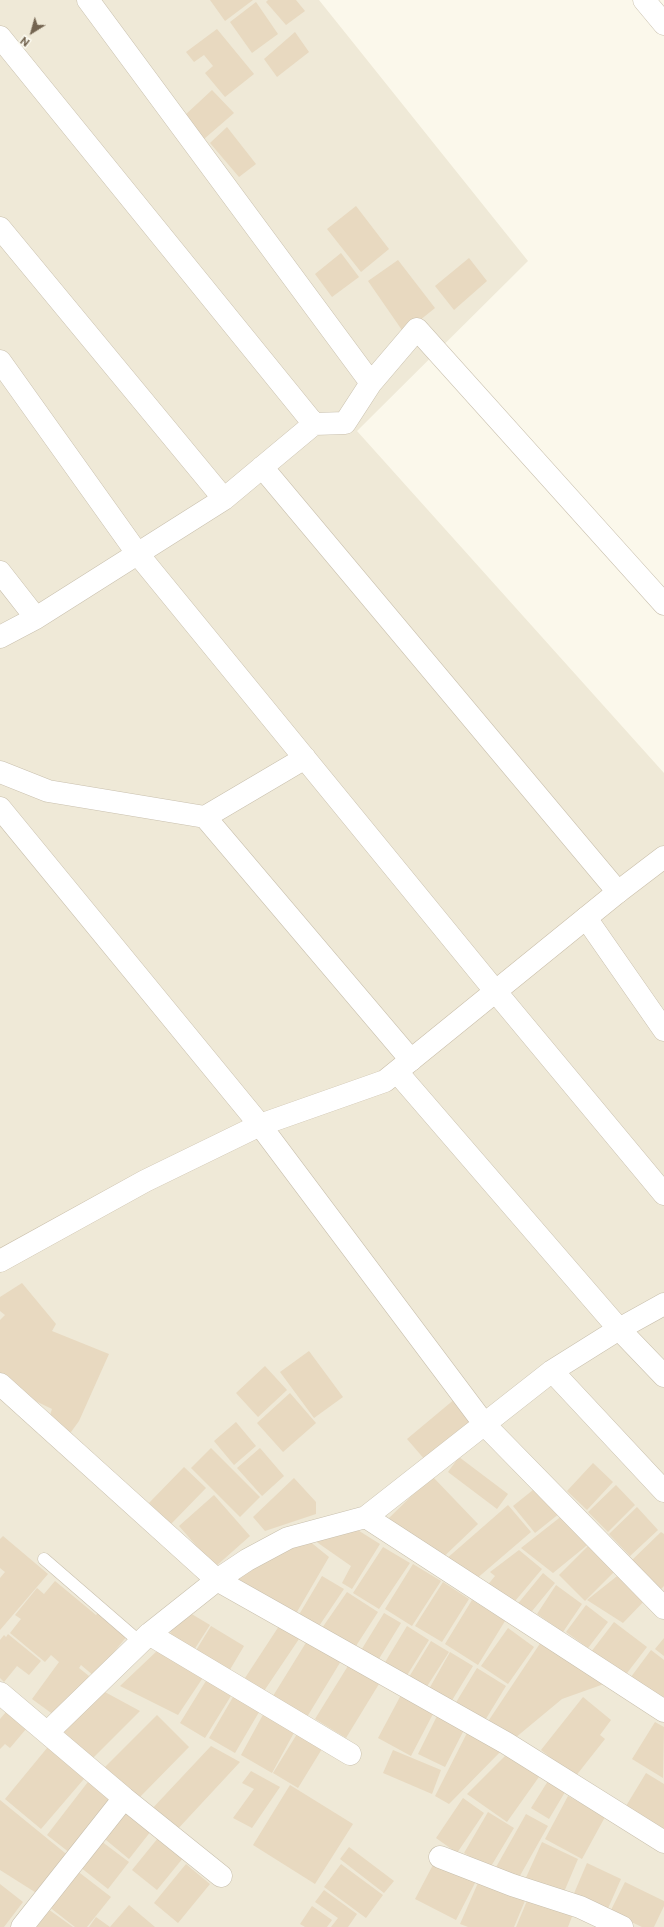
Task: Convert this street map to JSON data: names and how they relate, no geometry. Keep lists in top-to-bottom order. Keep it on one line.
{"north":"bottom left"}
